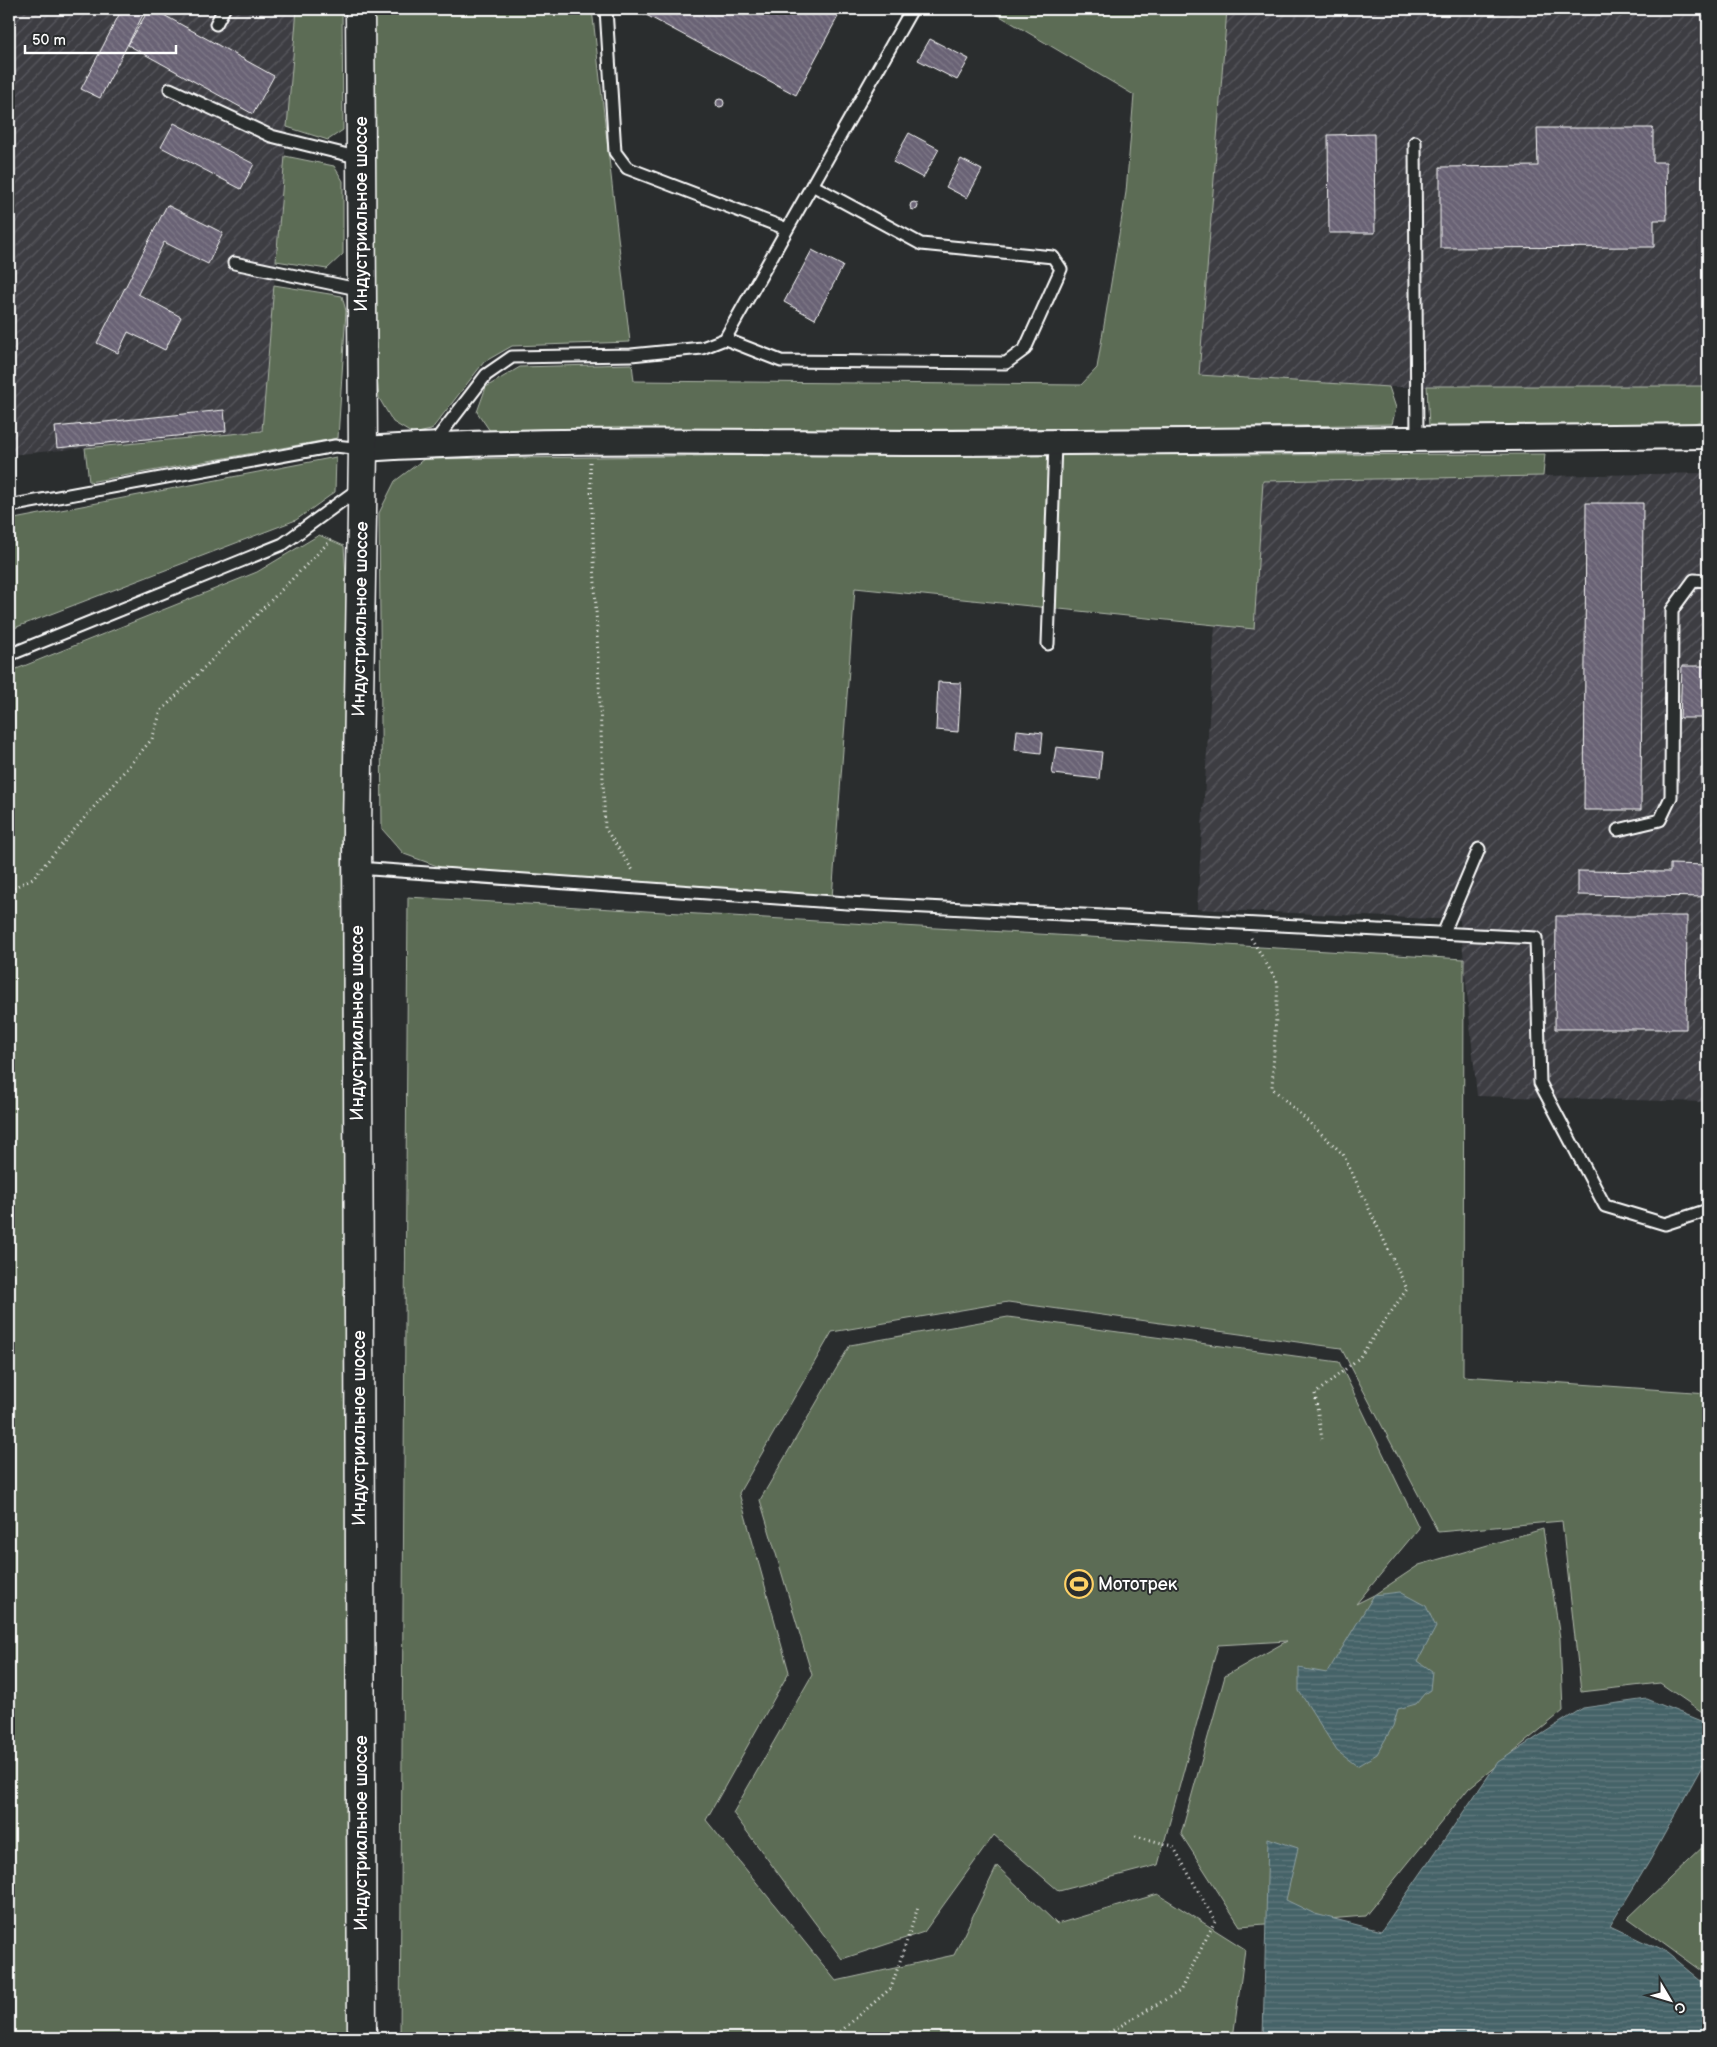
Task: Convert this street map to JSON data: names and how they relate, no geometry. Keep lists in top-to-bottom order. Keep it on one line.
{"streets":{"main road":["Индустриальное шоссе"]},"places":{"sports":["Мототрек"]},"scale_bar":"50 m","north":"bottom right"}
